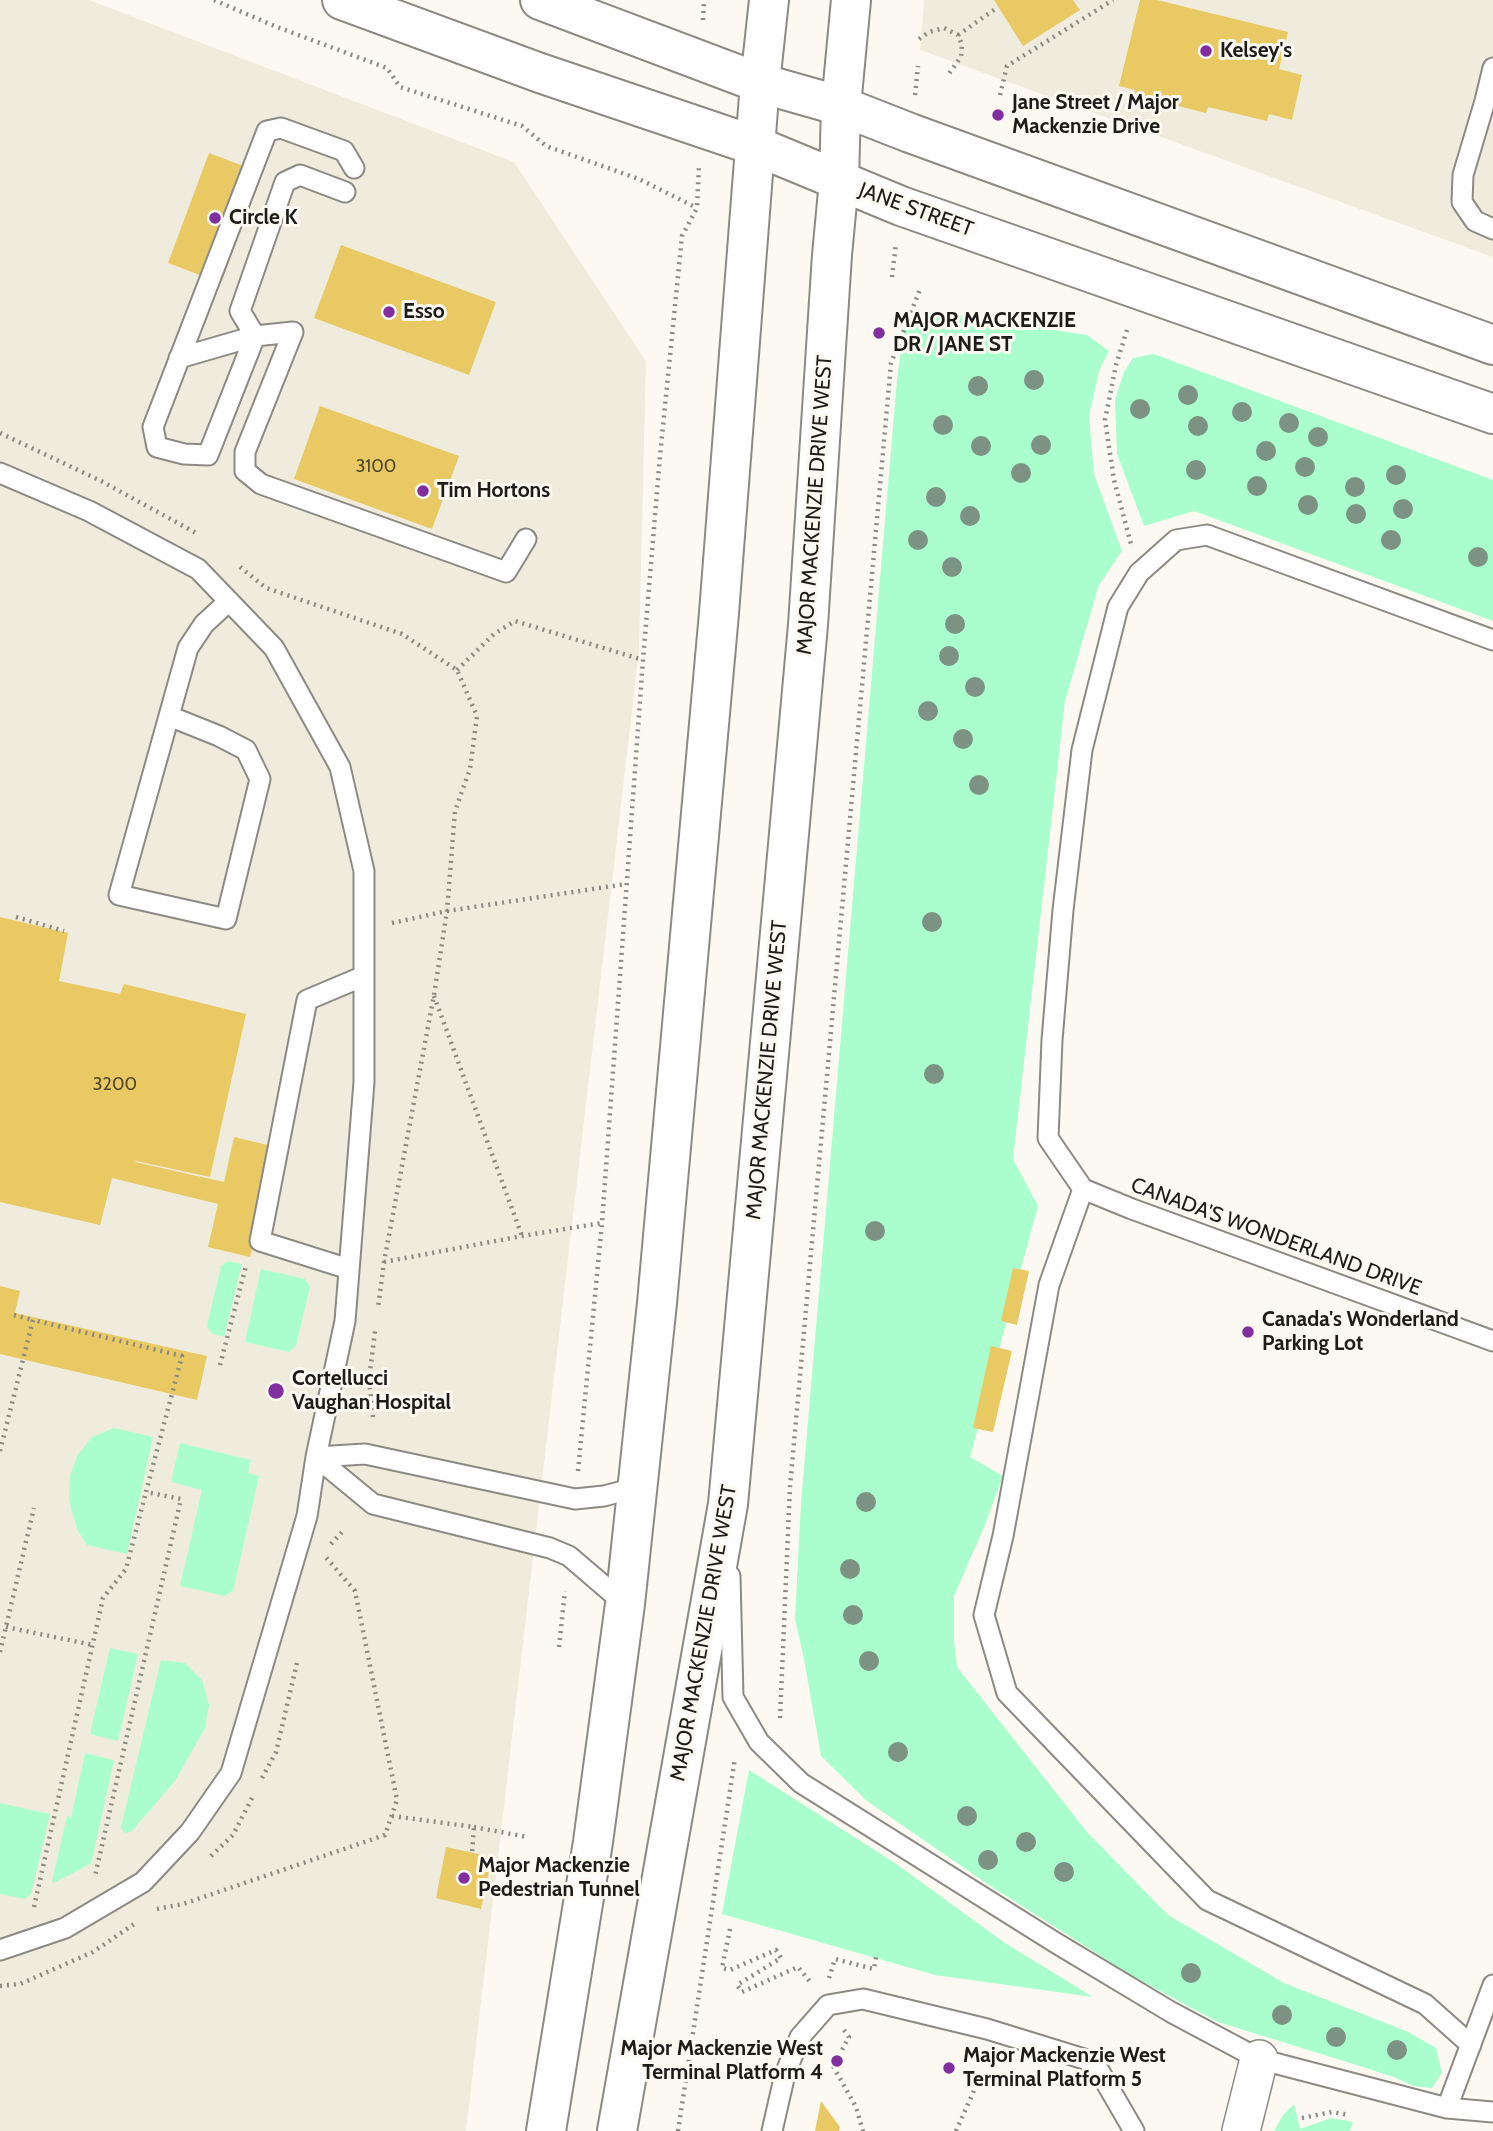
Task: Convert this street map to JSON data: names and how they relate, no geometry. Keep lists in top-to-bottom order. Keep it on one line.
{"streets":{"main road":["JANE STREET","MAJOR MACKENZIE DRIVE WEST"],"lane":["CANADA'S WONDERLAND DRIVE"]},"crossings":[["JANE STREET","MAJOR MACKENZIE DRIVE WEST"]],"places":["Kelsey's","Jane Street / Major Mackenzie Drive","Circle K","Esso","MAJOR MACKENZIE DR / JANE ST","Tim Hortons","Canada's Wonderland Parking Lot","Cortellucci Vaughan Hospital","Major Mackenzie Pedestrian Tunnel","Major Mackenzie West Terminal Platform 4","Major Mackenzie West Terminal Platform 5"],"house_numbers":["3100","3200"]}
